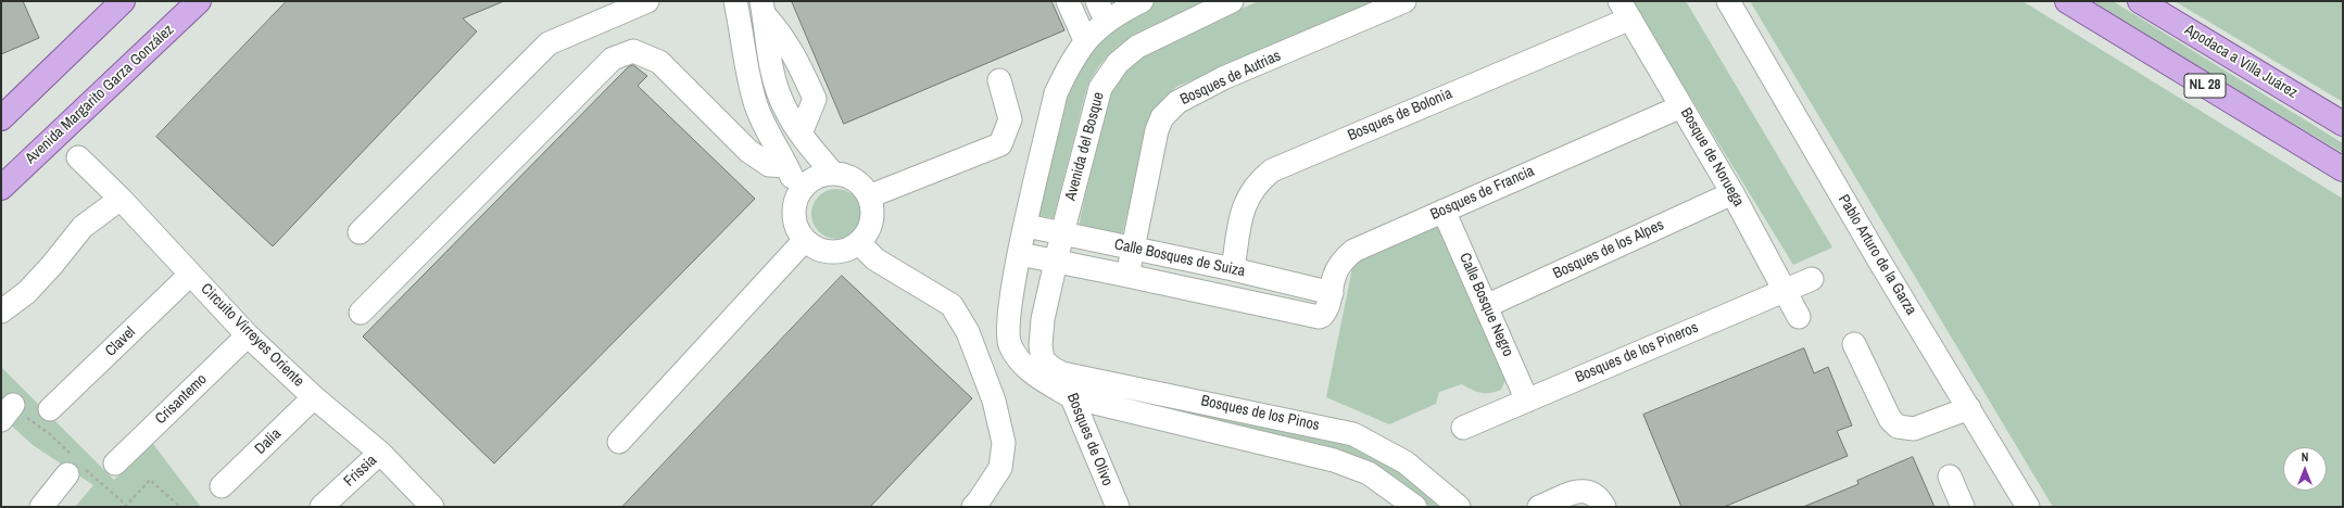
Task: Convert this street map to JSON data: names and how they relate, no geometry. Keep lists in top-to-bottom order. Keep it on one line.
{"streets":{"main road":["Apodaca a Villa Juárez","NL 28","Avenida Margarito Garza González"],"street":["Bosques de Autrias","Bosques de Bolonia","Avenida del Bosque","Bosque de Noruega","Bosques de Francia","Bosques de los Alpes","Pablo Arturo de la Garza","Calle Bosques de Suiza","Calle Bosque Negro","Circuito Virreyes Oriente","Clavel","Bosques de los Pineros","Crisantemo","Bosques de los Pinos","Bosques de Olivo","Dalia","Frissia"]},"crossings":[["Bosques de Autrias","Calle Bosques de Suiza"],["Bosques de Bolonia","Bosque de Noruega"],["Bosques de Bolonia","Calle Bosques de Suiza"],["Avenida del Bosque","Calle Bosques de Suiza"],["Avenida del Bosque","Bosques de los Pinos"],["Bosque de Noruega","Bosques de Francia"],["Bosque de Noruega","Bosques de los Alpes"],["Bosque de Noruega","Bosques de los Pineros"],["Bosques de Francia","Calle Bosques de Suiza"],["Bosques de Francia","Calle Bosque Negro"],["Bosques de los Alpes","Calle Bosque Negro"],["Calle Bosques de Suiza","Bosques de los Pinos"],["Calle Bosque Negro","Bosques de los Pineros"],["Circuito Virreyes Oriente","Clavel"],["Circuito Virreyes Oriente","Crisantemo"],["Circuito Virreyes Oriente","Dalia"],["Circuito Virreyes Oriente","Frissia"],["Bosques de los Pinos","Bosques de Olivo"]],"north":"top"}
